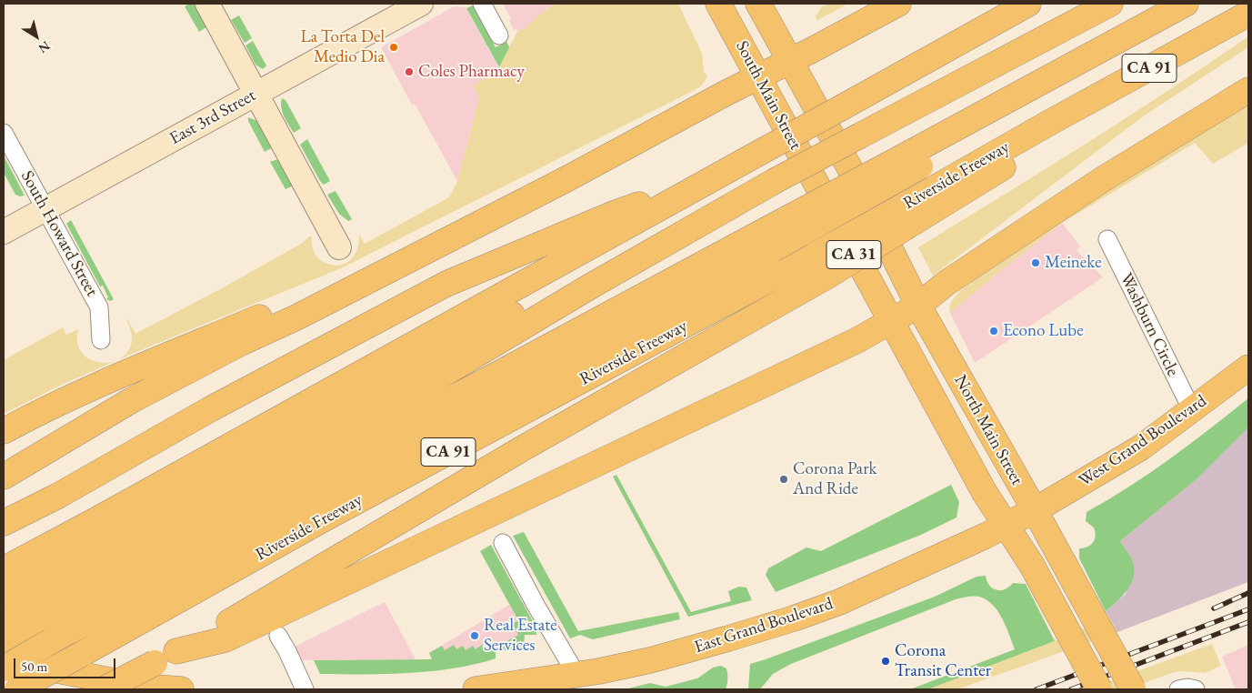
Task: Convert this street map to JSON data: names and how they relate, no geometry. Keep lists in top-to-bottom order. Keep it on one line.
{"streets":{"main road":["CA 91","South Main Street","Riverside Freeway","CA 31","North Main Street","West Grand Boulevard","East Grand Boulevard"],"street":["East 3rd Street","South Howard Street","Washburn Circle"]},"crossings":[["South Main Street","North Main Street"],["East 3rd Street","South Howard Street"],["Washburn Circle","West Grand Boulevard"],["North Main Street","West Grand Boulevard"],["North Main Street","East Grand Boulevard"],["West Grand Boulevard","East Grand Boulevard"]],"places":["La Torta Del Medio Dia","Coles Pharmacy","Meineke","Econo Lube","Corona Park And Ride","Real Estate Services","Corona Transit Center"],"scale_bar":"50 m","north":"bottom right"}
